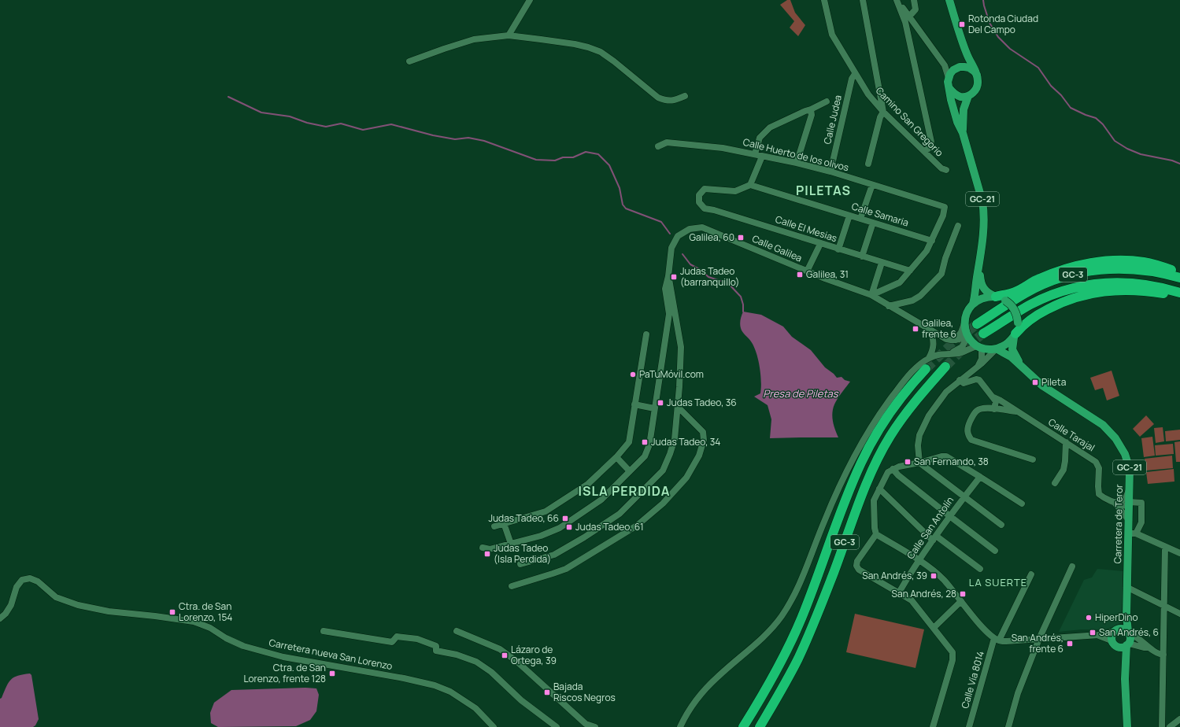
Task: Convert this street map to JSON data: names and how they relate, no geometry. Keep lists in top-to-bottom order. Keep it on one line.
{"streets":{"highway":["GC-3"],"main road":["GC-21","Carretera de Teror"],"street":["Calle Judea","Camino San Gregorio","Calle Huerto de los olivos","Calle Samaria","Calle El Mesias","Calle Galilea","Calle Tarajal","Calle San Antolín","Carretera nueva San Lorenzo","Calle Vía 8014"]},"crossings":[["Calle Judea","Camino San Gregorio"],["Calle Judea","Calle Huerto de los olivos"],["Calle Huerto de los olivos","Calle Samaria"],["GC-21","Carretera de Teror"],["Calle Samaria","Calle El Mesias"],["Calle Tarajal","Carretera de Teror"]],"districts":["PILETAS","ISLA PERDIDA","LA SUERTE"],"water":["Presa de Piletas"],"places":{"transit":["Rotonda Ciudad Del Campo","Galilea, 60","Galilea, 31","Judas Tadeo (barranquillo)","Galilea, frente 6","Pileta","Judas Tadeo, 36","Judas Tadeo, 34","San Fernando, 38","Judas Tadeo, 66","Judas Tadeo, 61","Judas Tadeo (Isla Perdida)","San Andrés, 39","San Andrés, 28","Ctra. de San Lorenzo, 154","San Andrés, 6","San Andrés, frente 6","Lázaro de Ortega, 39","Ctra. de San Lorenzo, frente 128","Bajada Riscos Negros"],"other":["PaTuMóvil.com","HiperDino"]}}
